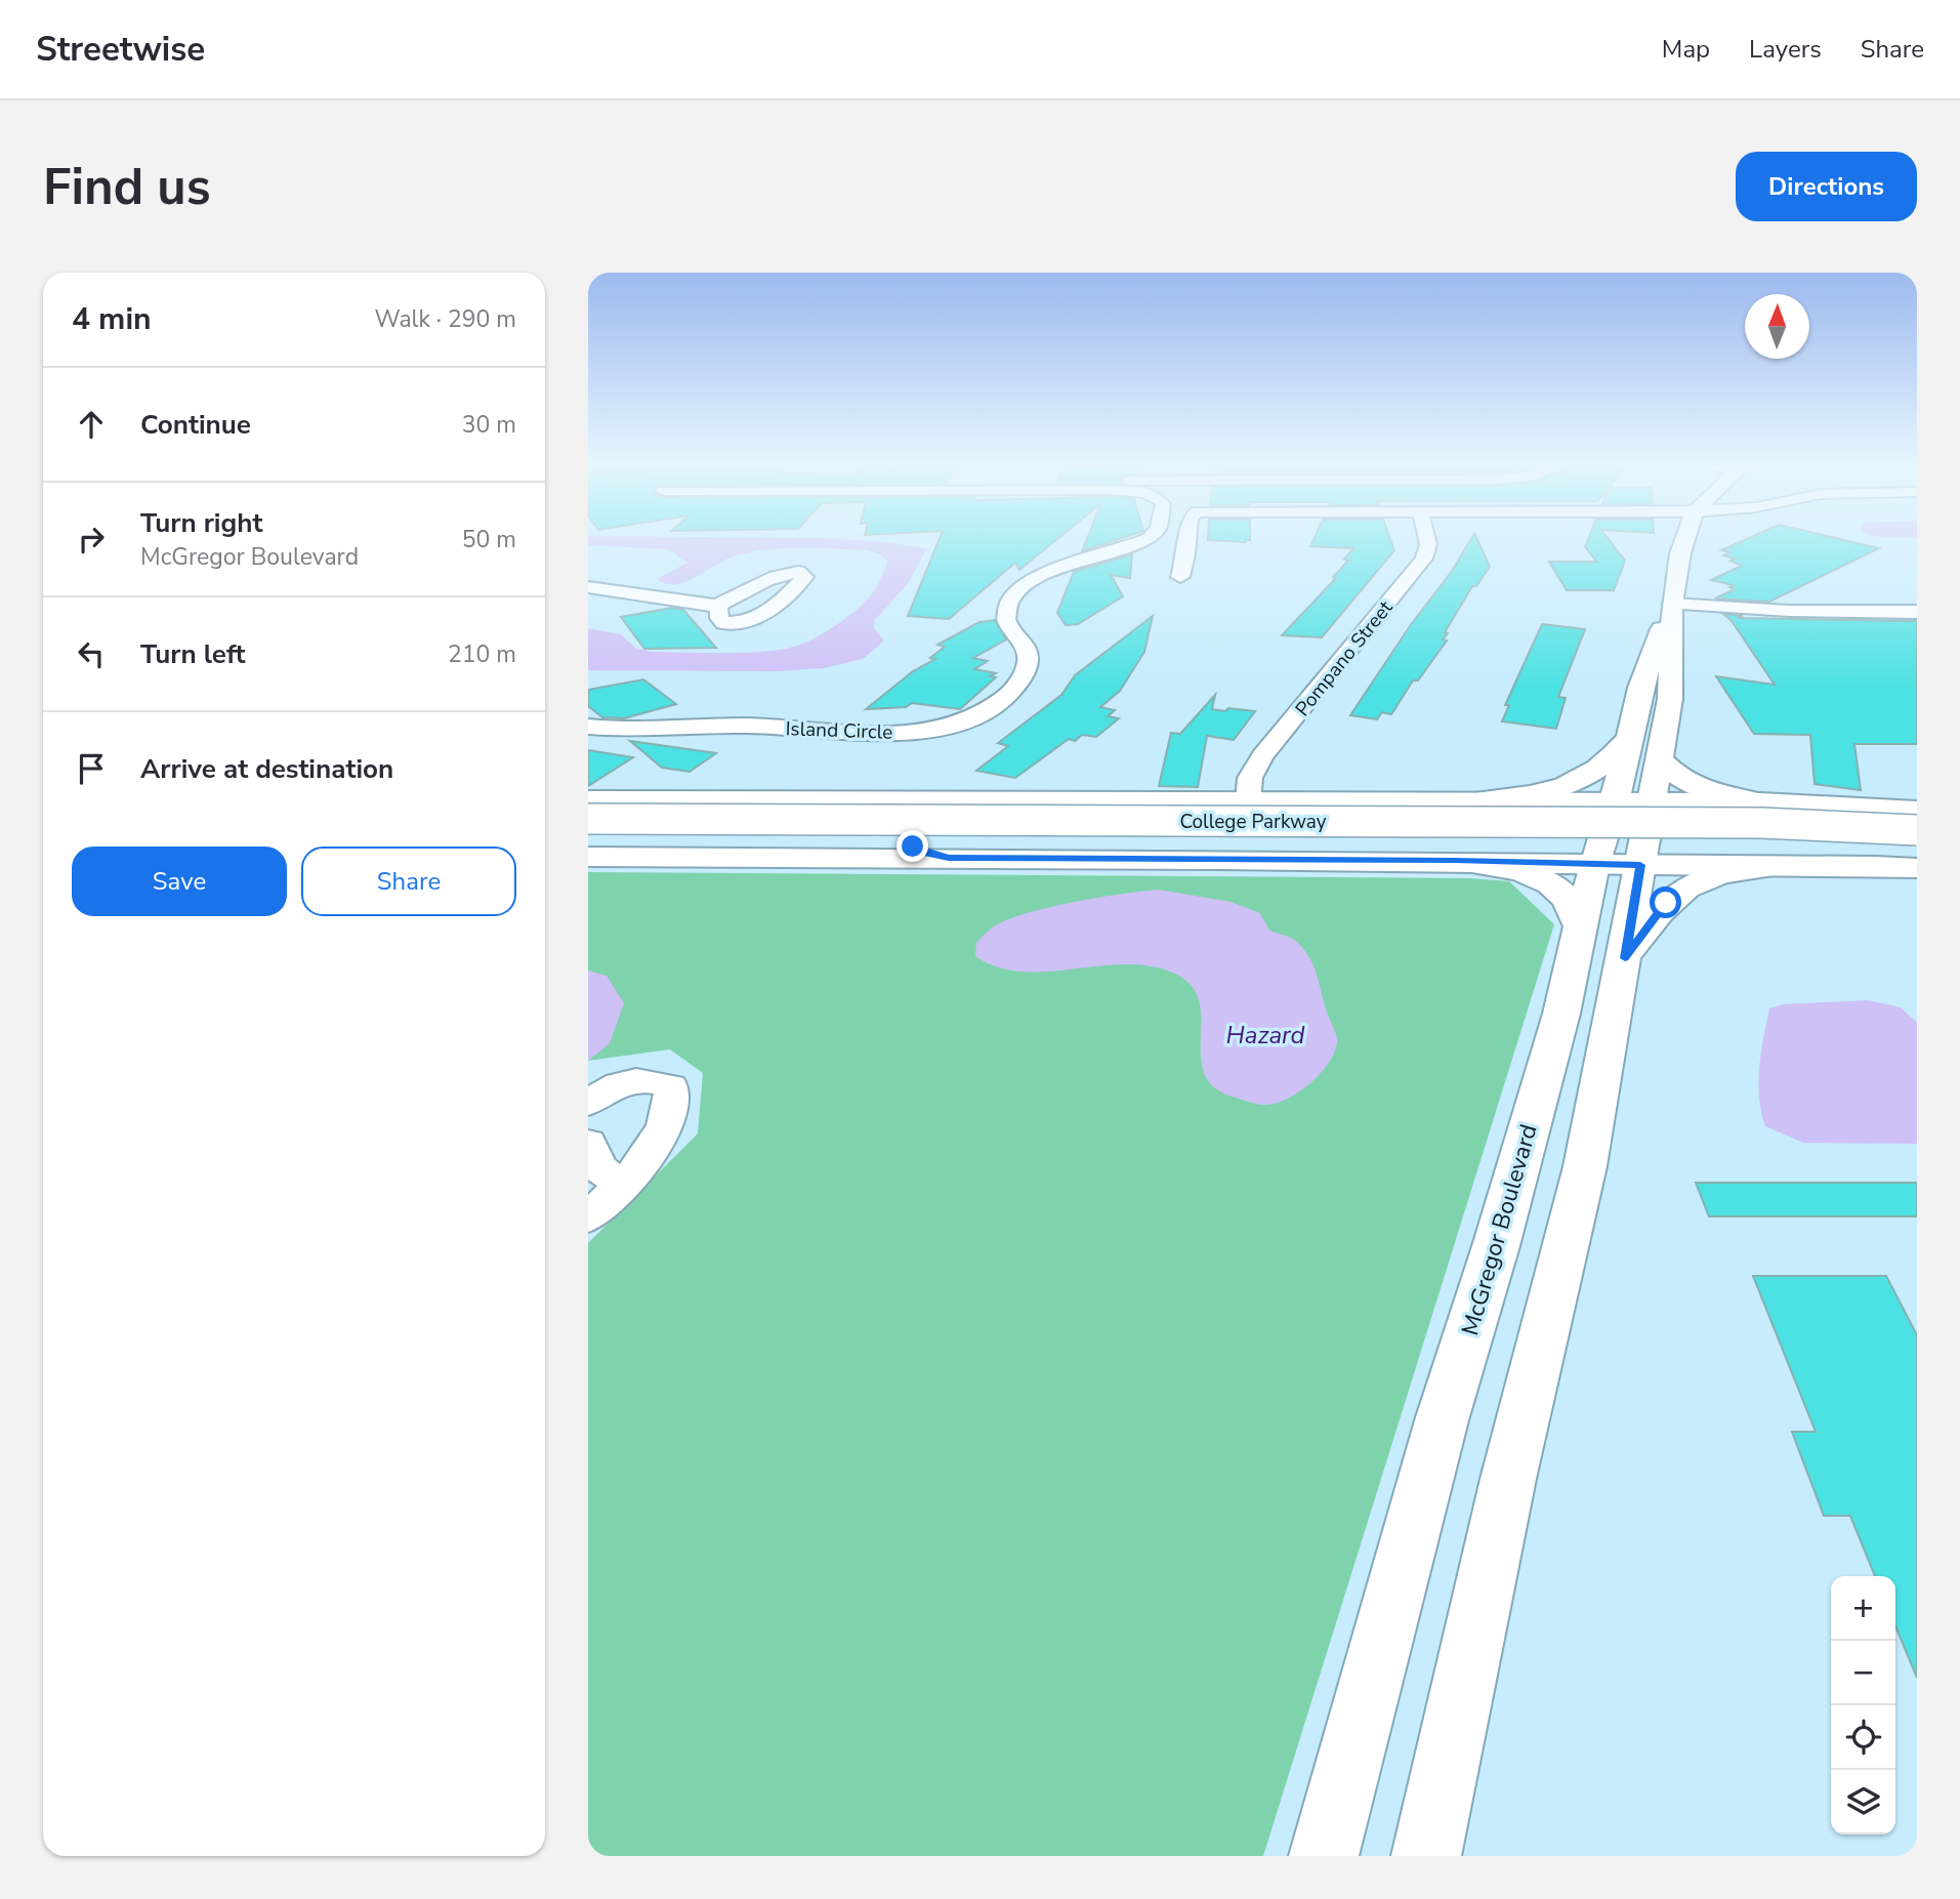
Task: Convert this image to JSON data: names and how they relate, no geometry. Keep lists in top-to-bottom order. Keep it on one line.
{"streets":{"main road":["College Parkway","McGregor Boulevard"],"street":["Pompano Street","Island Circle"]},"water":["Hazard"],"north":"top","page":{"header":"Streetwise","nav":["Map","Layers","Share"],"buttons":["Directions",["Save","Share"]],"title":"Find us","heading":["4 min","Walk · 290 m"],"list":[["Continue","30 m"],["Turn right","McGregor Boulevard","50 m"],["Turn left","210 m"],"Arrive at destination"],"map_buttons":["+","−"]}}
